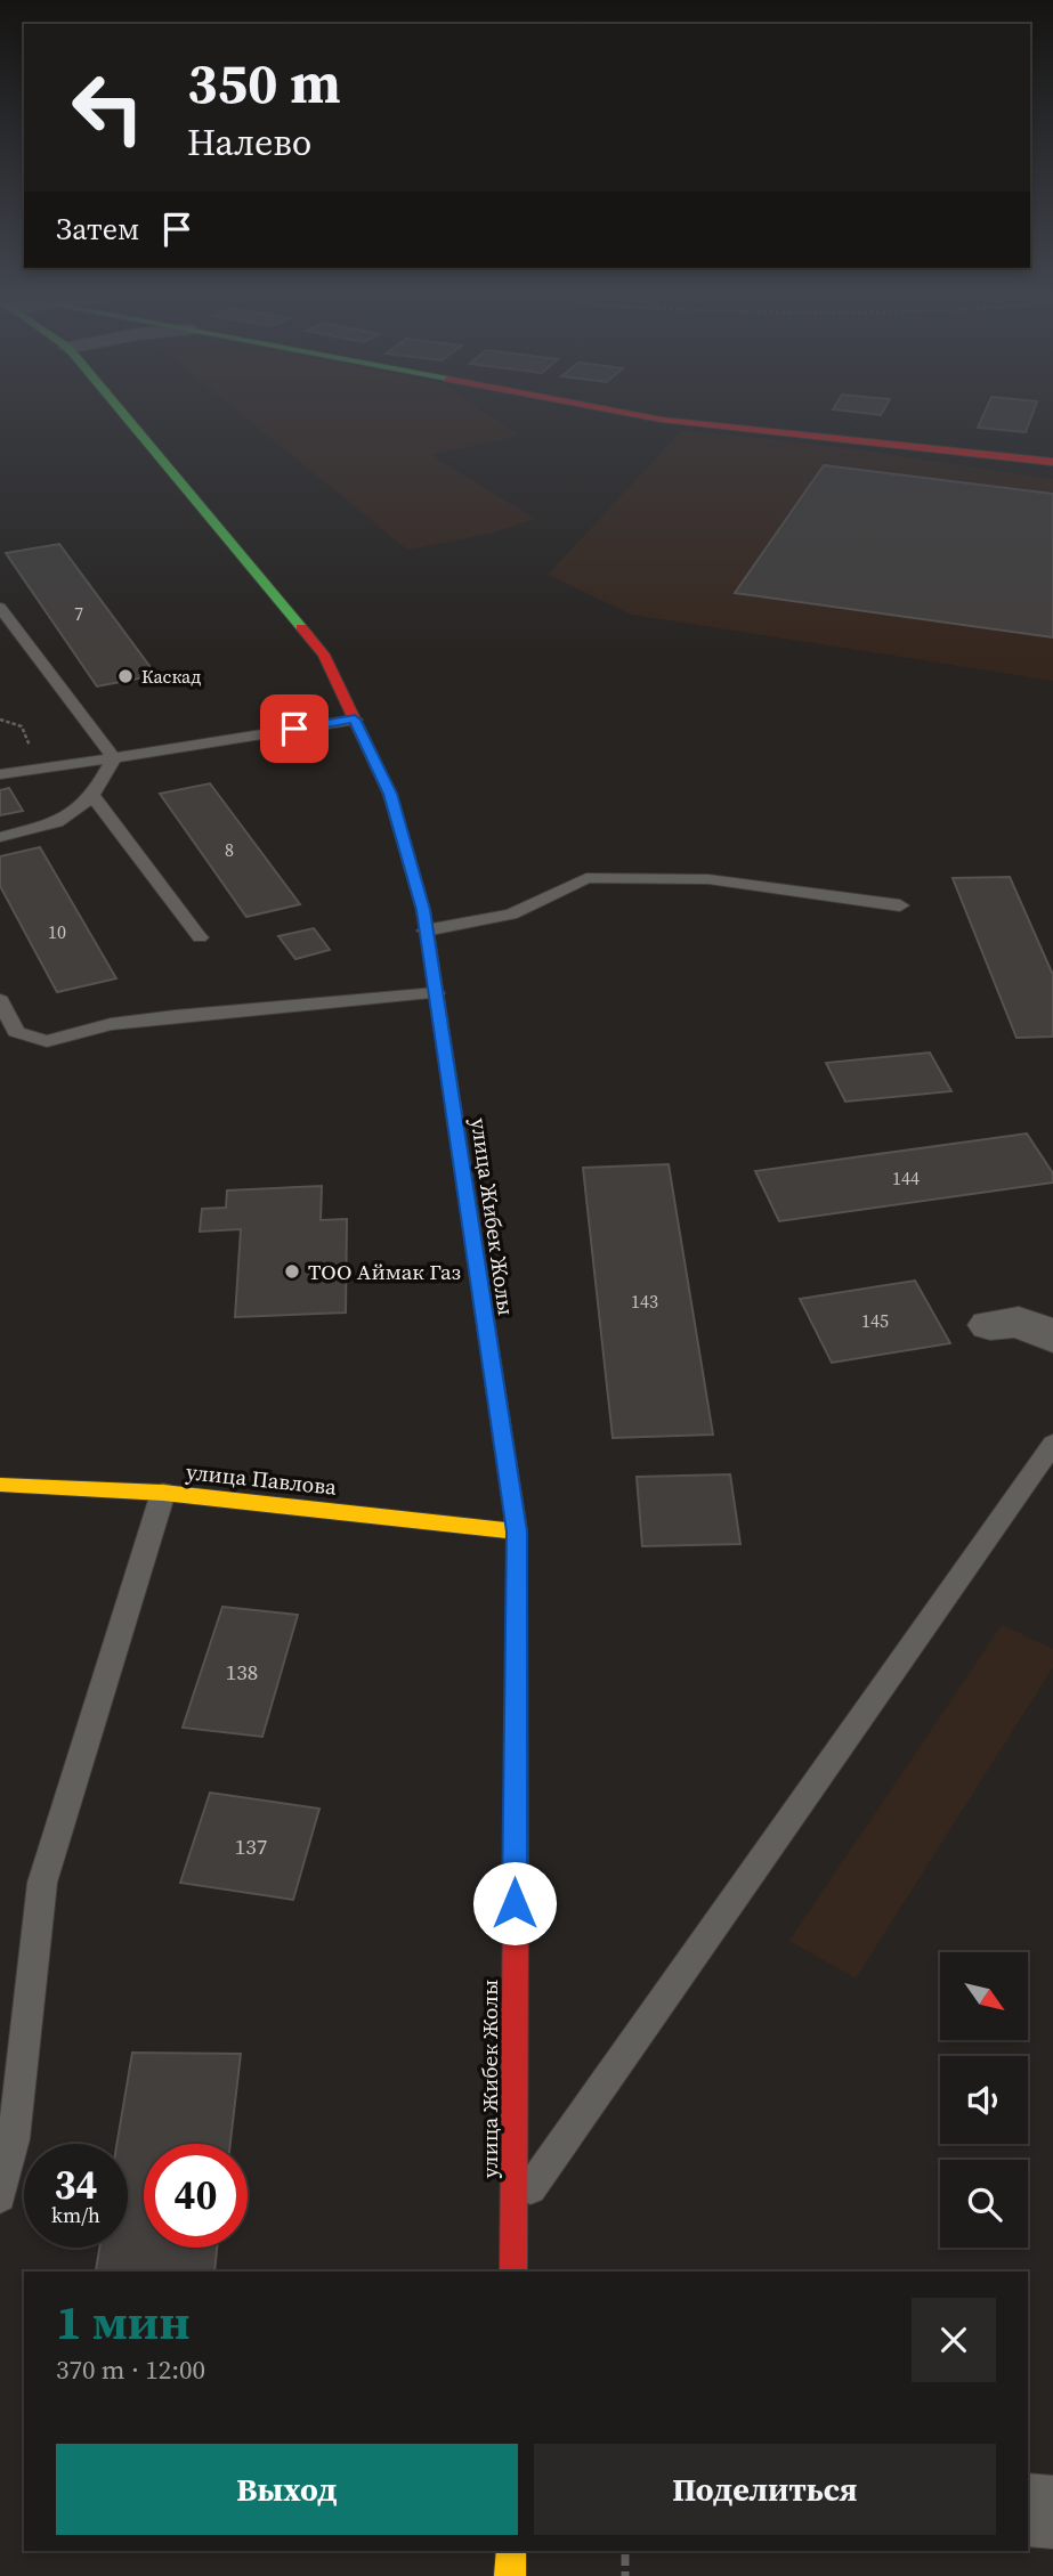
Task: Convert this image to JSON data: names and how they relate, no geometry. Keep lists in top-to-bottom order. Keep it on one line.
{"streets":{"street":["улица Жибек Жолы","улица Павлова"]},"crossings":[["улица Жибек Жолы","улица Павлова"]],"places":["Каскад","ТОО Аймак Газ"],"house_numbers":["7","8","10","144","143","145","138","137"],"north":"bottom right","page":{"turn":["350 m","Налево"],"then":"Затем","speed":"34 km/h","limit":"40","heading":["1 мин","370 m · 12:00"],"buttons":["Выход","Поделиться"]}}
